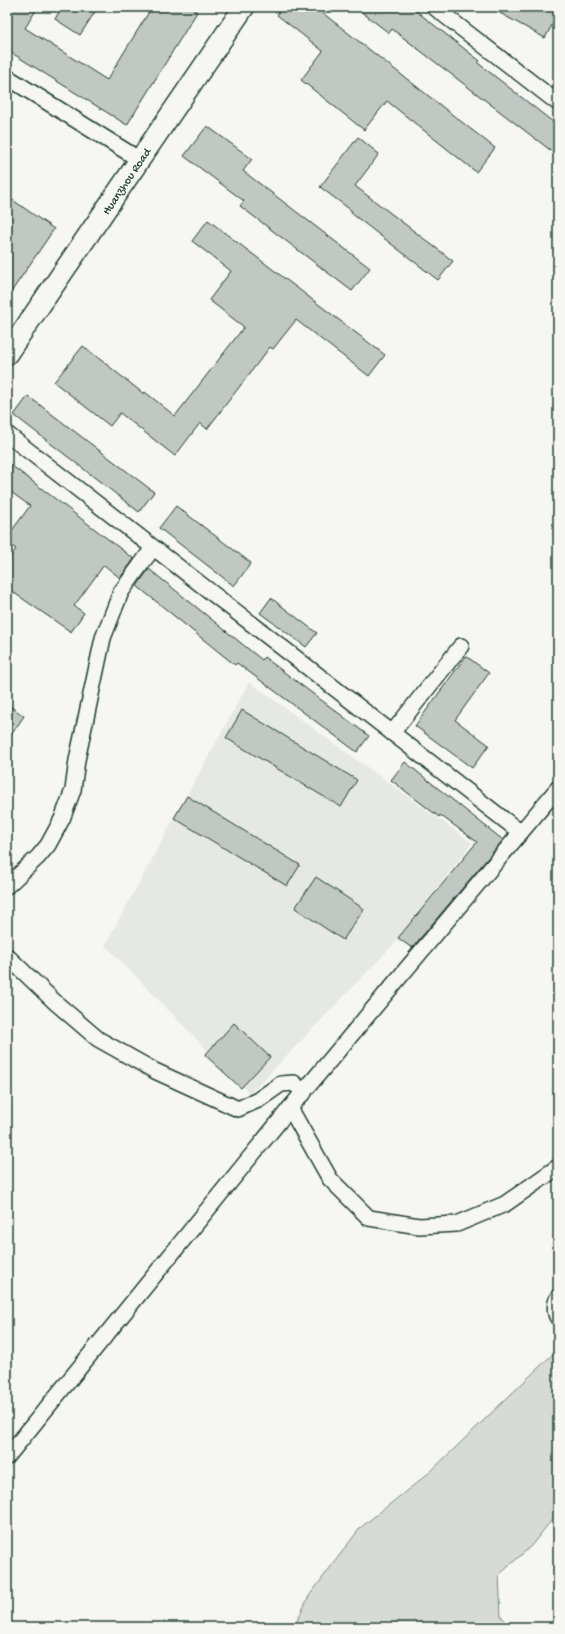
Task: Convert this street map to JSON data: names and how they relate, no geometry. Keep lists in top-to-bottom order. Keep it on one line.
{"streets":{"main road":["Huanzhou Road"]}}
